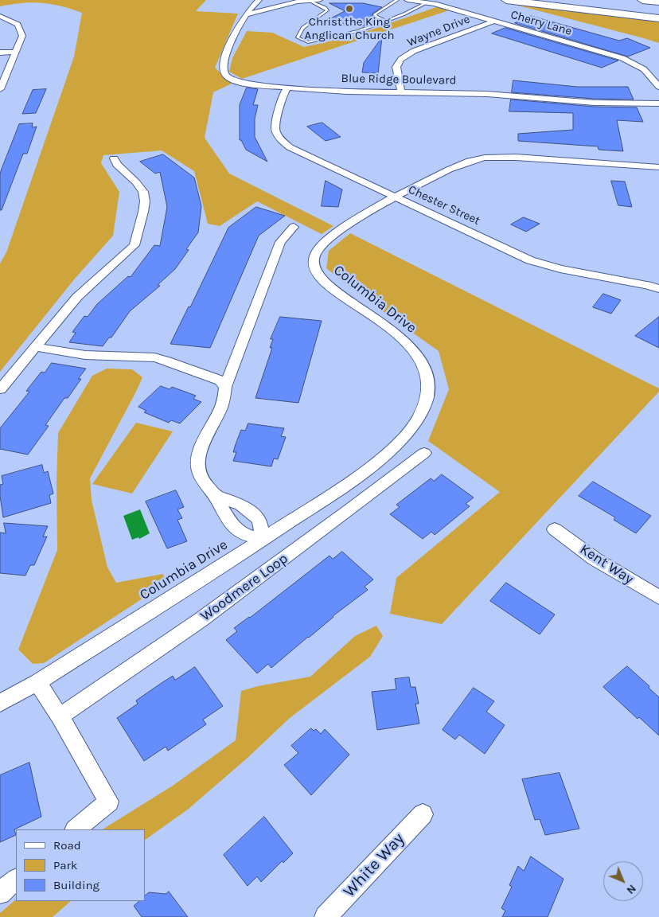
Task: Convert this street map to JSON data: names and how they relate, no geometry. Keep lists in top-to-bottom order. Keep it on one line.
{"streets":{"street":["Cherry Lane","Wayne Drive","Blue Ridge Boulevard","Chester Street","Columbia Drive","Kent Way","Woodmere Loop","White Way"]},"crossings":[["Cherry Lane","Wayne Drive"],["Wayne Drive","Blue Ridge Boulevard"],["Blue Ridge Boulevard","Chester Street"],["Chester Street","Columbia Drive"]],"places":["Christ the King Anglican Church"],"legend":["Road","Park","Building"],"north":"bottom right"}
